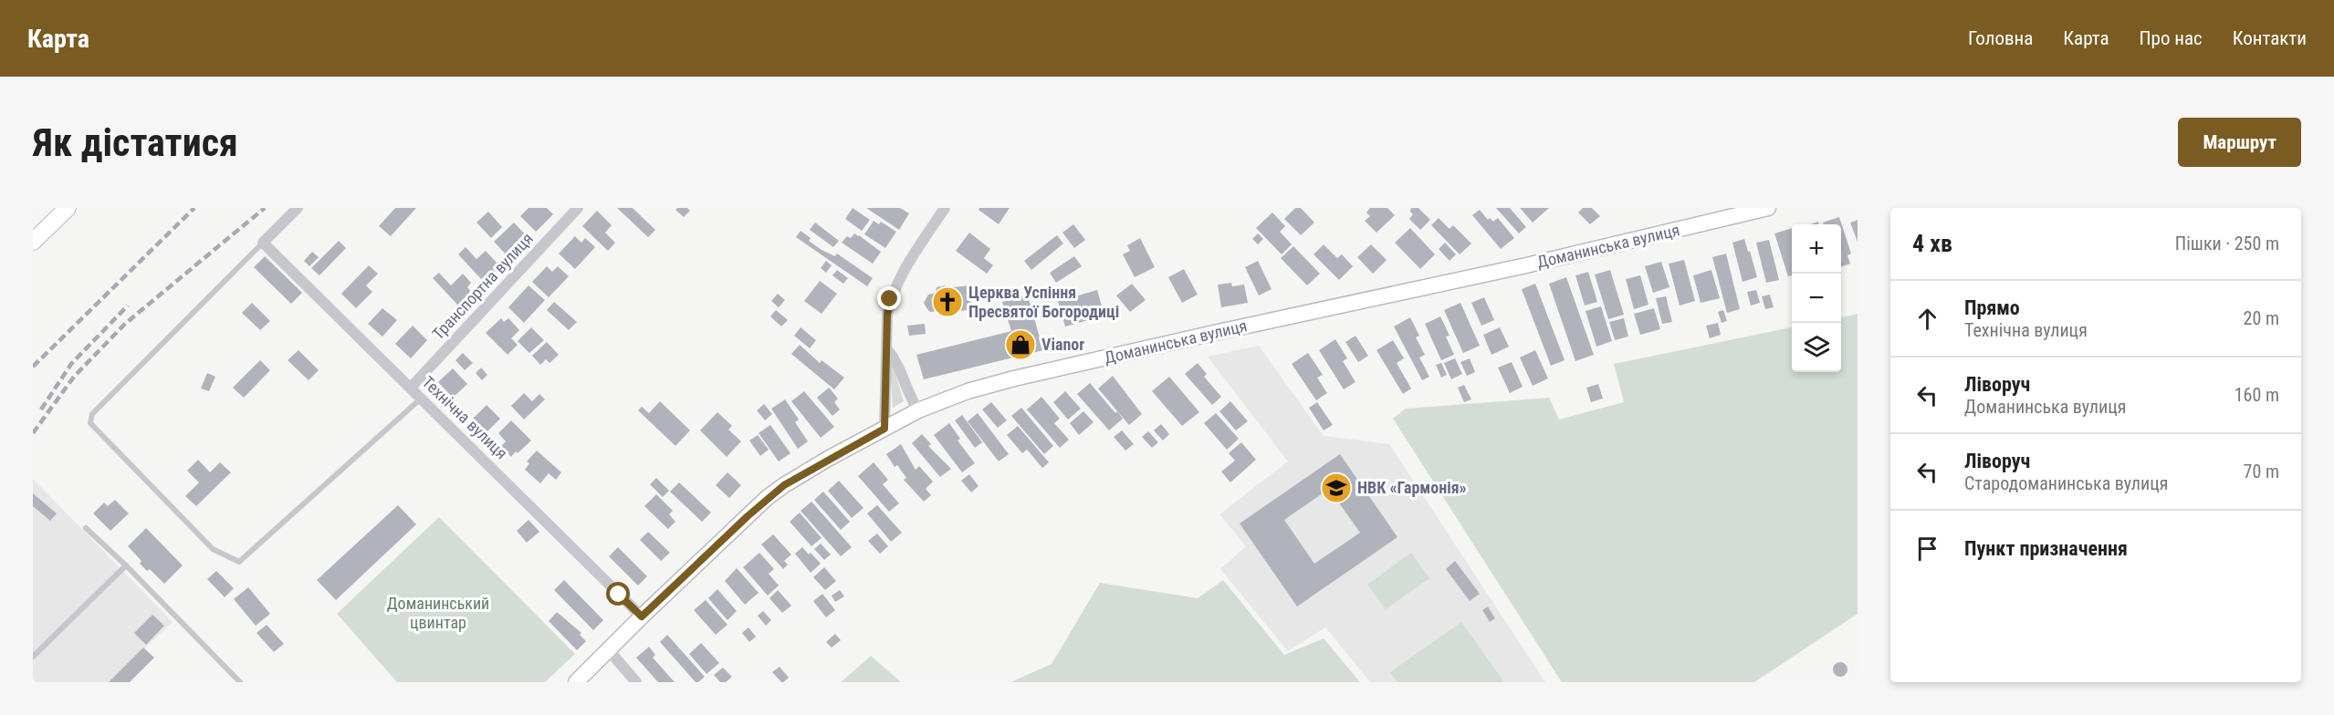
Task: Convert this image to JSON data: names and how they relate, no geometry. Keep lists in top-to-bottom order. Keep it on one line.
{"streets":{"main road":["Доманинська вулиця"],"street":["Транспортна вулиця","Технічна вулиця"]},"crossings":[["Доманинська вулиця","Технічна вулиця"],["Транспортна вулиця","Технічна вулиця"]],"parks":["Доманинський цвинтар"],"places":{"church":["Церква Успіння Пресвятої Богородиці"],"shop":["Vianor"],"school or university":["НВК «Гармонія»"]},"page":{"header":"Карта","nav":["Головна","Карта","Про нас","Контакти"],"buttons":"Маршрут","title":"Як дістатися","heading":["4 хв","Пішки · 250 m"],"map_buttons":["+","−"],"list":[["Прямо","Технічна вулиця","20 m"],["Ліворуч","Доманинська вулиця","160 m"],["Ліворуч","Стародоманинська вулиця","70 m"],"Пункт призначення"]}}
